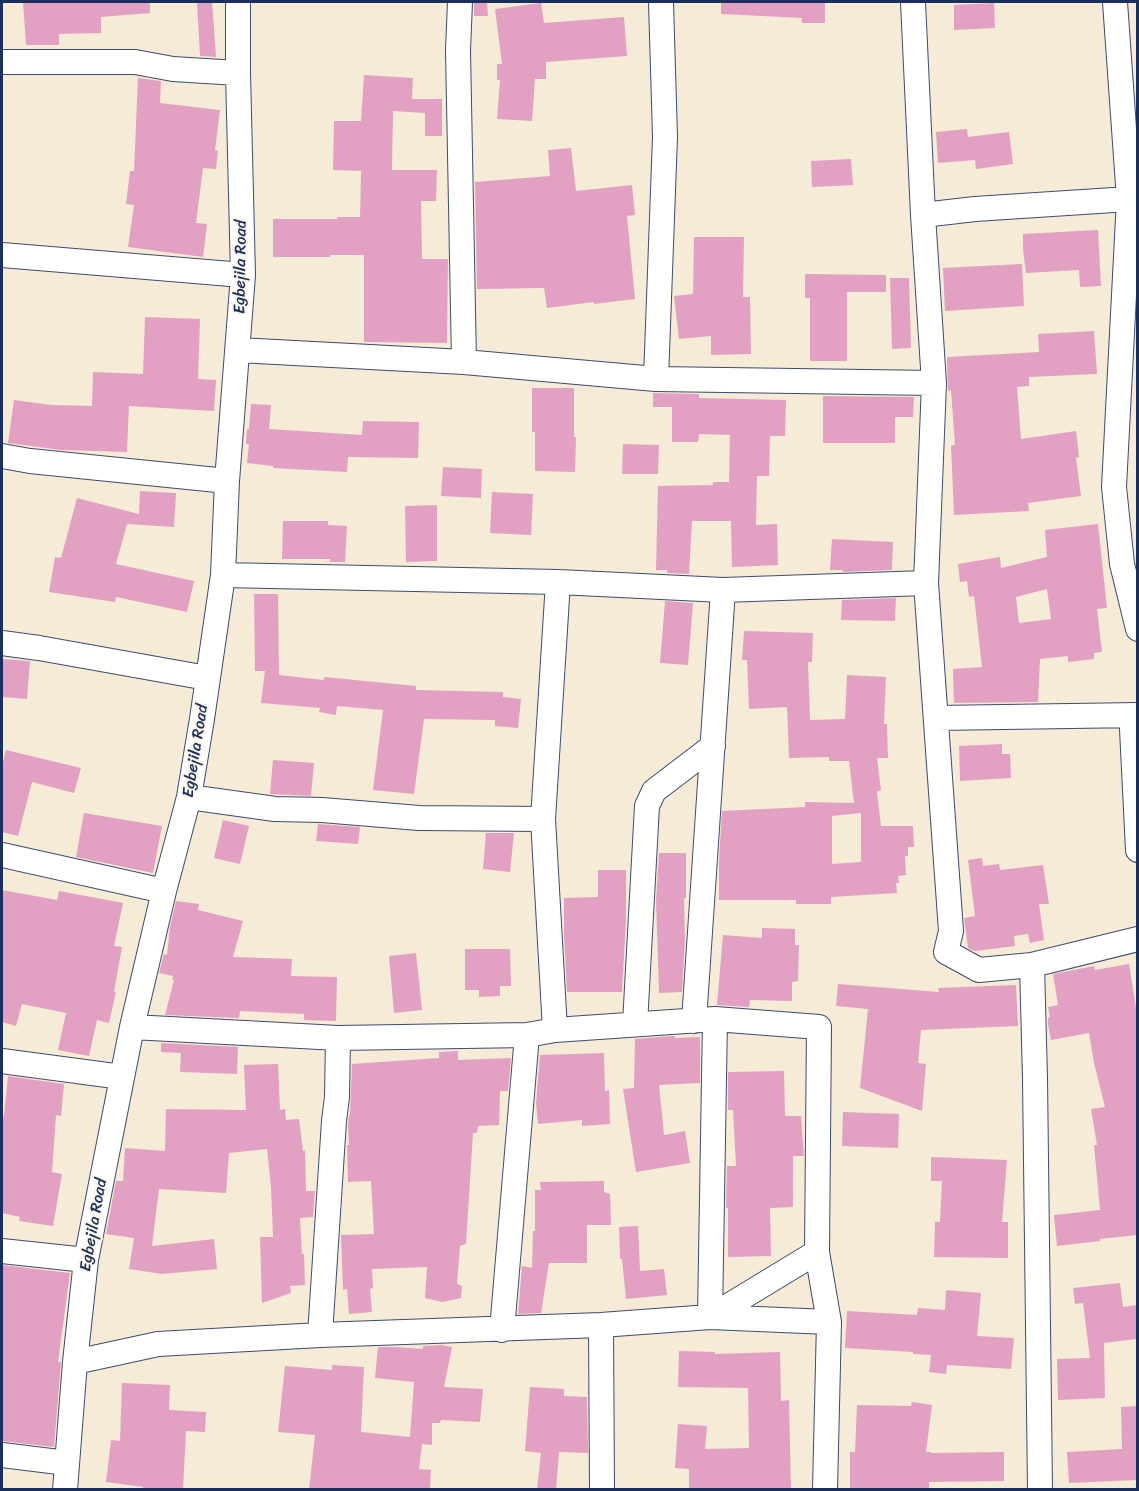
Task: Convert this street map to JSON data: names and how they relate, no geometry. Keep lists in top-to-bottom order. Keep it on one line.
{"streets":{"street":["Egbejila Road"]}}
